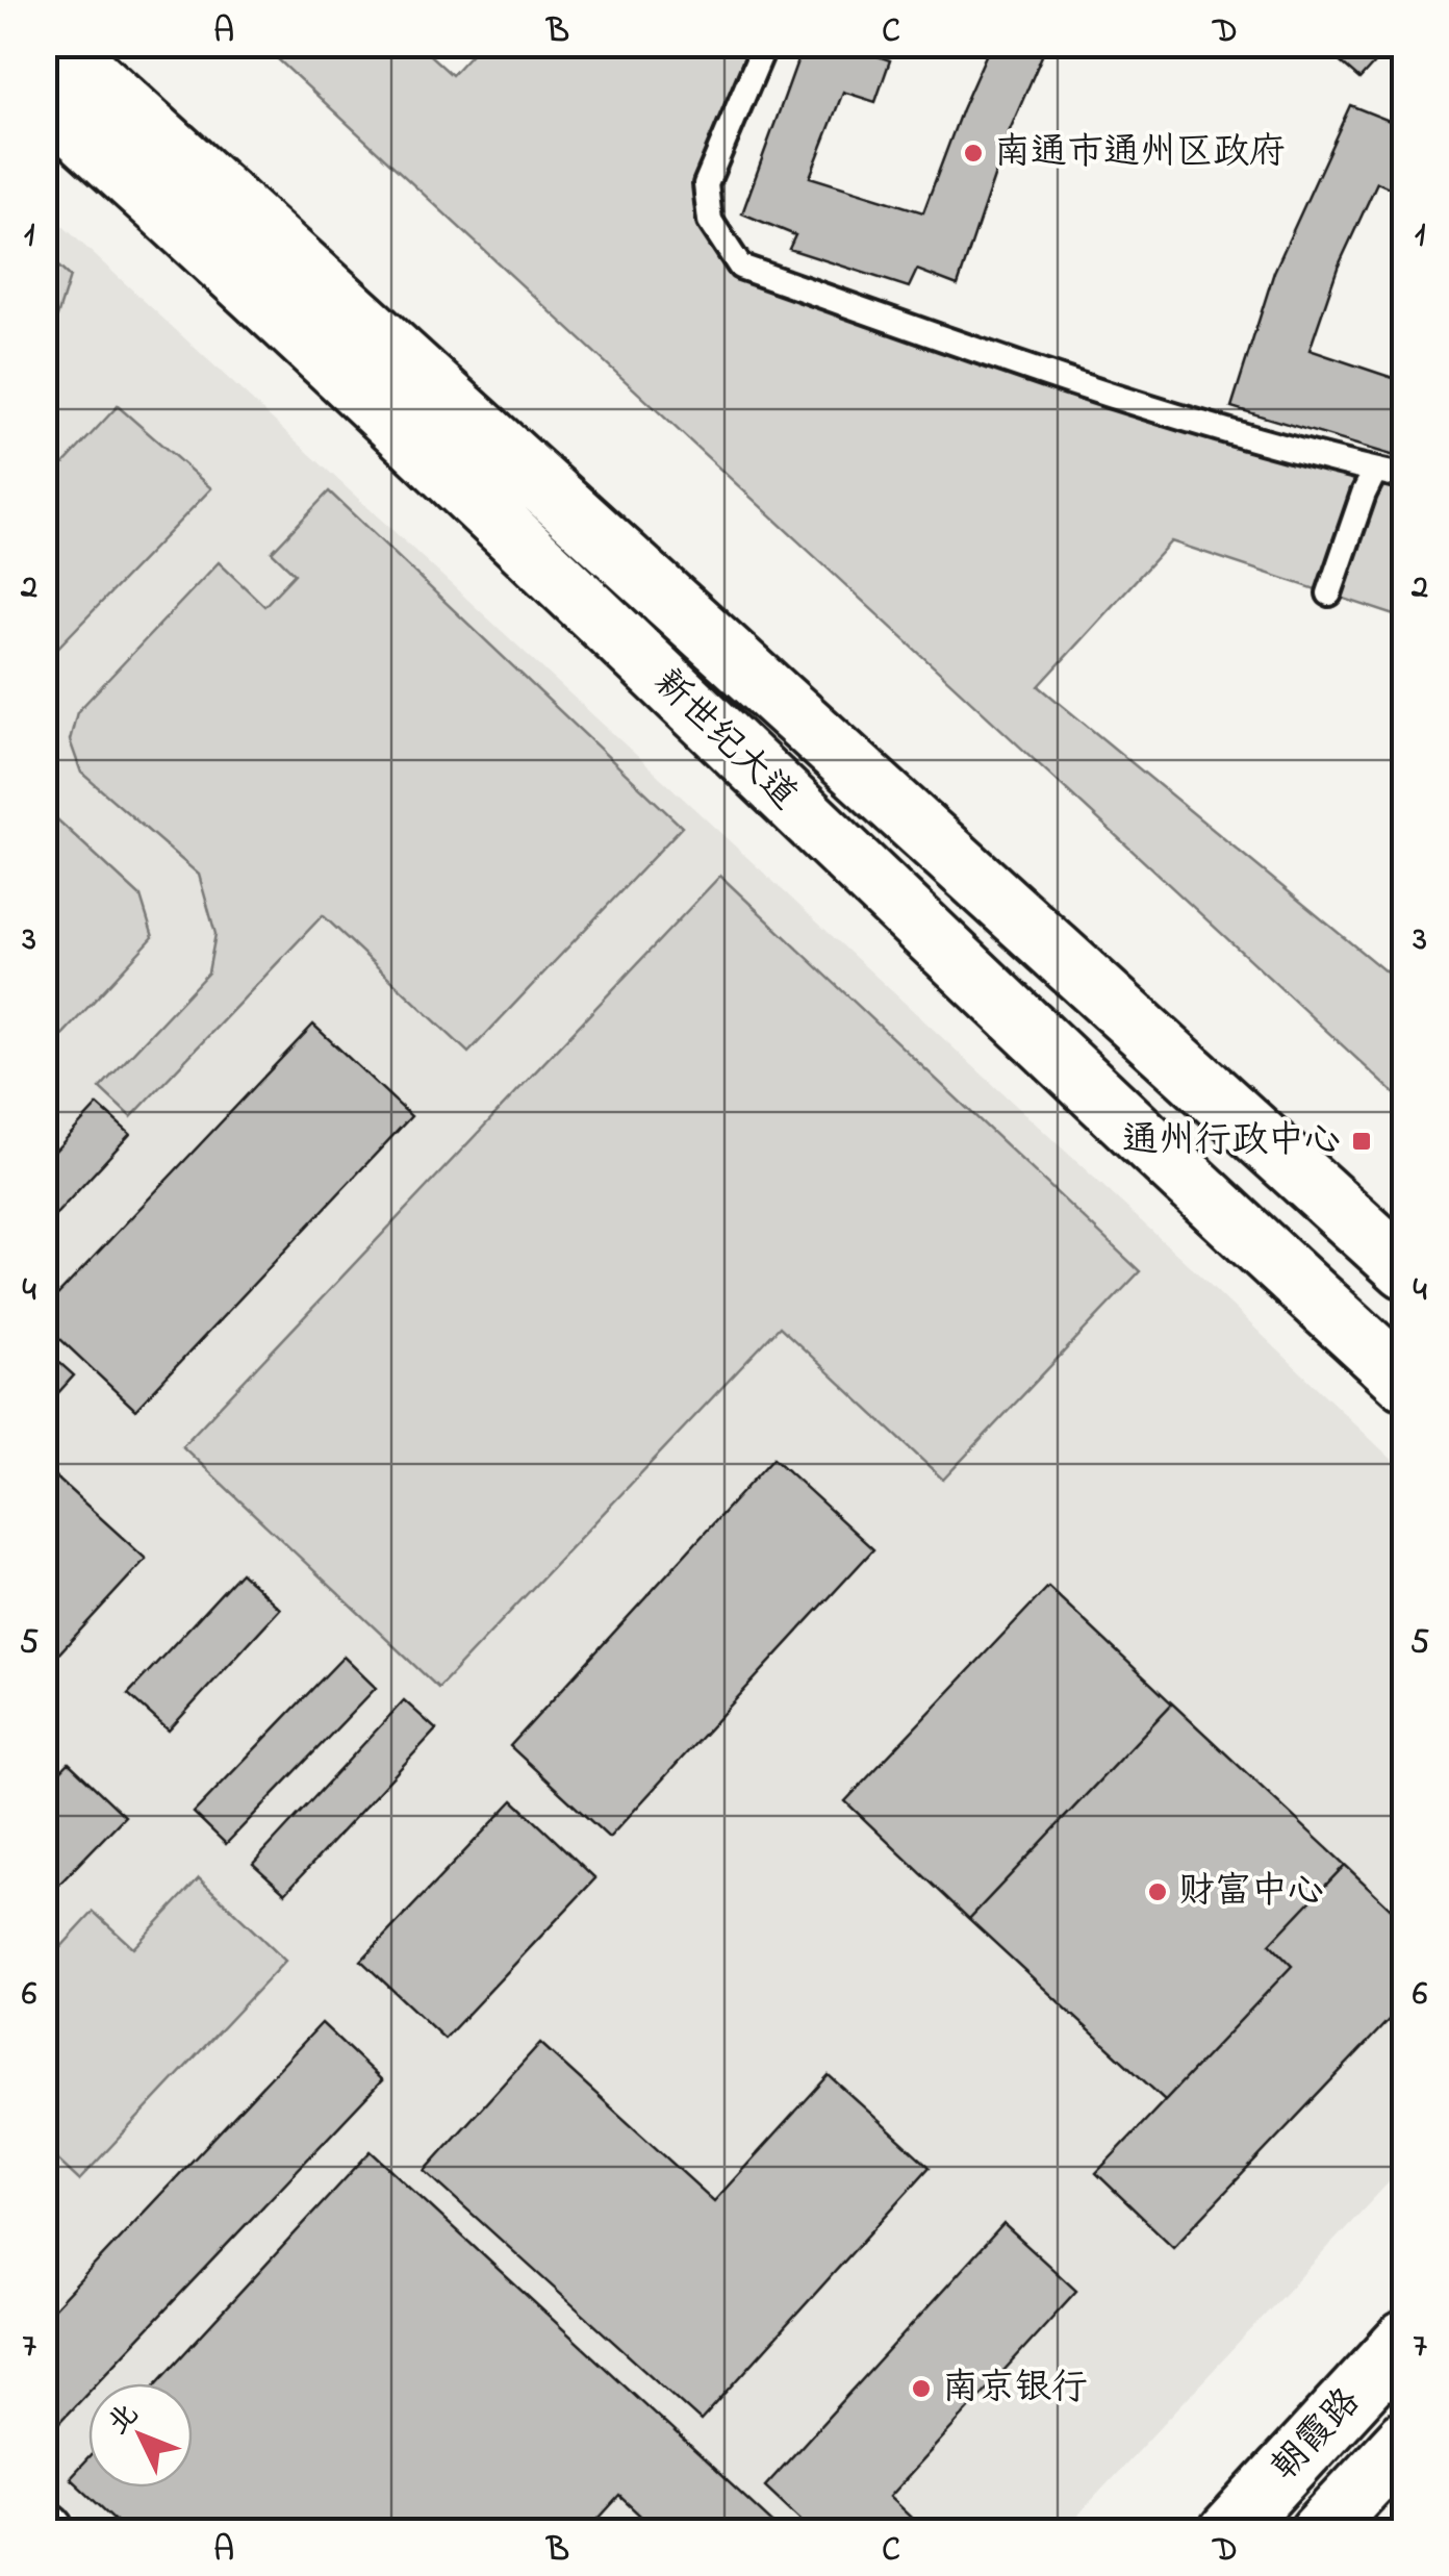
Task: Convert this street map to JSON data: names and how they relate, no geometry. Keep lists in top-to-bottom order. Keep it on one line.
{"streets":{"main road":["新世纪大道","朝霞路"]},"places":{"other":["南通市通州区政府","财富中心","南京银行"],"transit":["通州行政中心"]},"north":"top left","grid":{"columns":["A","B","C","D"],"rows":["1","2","3","4","5","6","7"]}}
